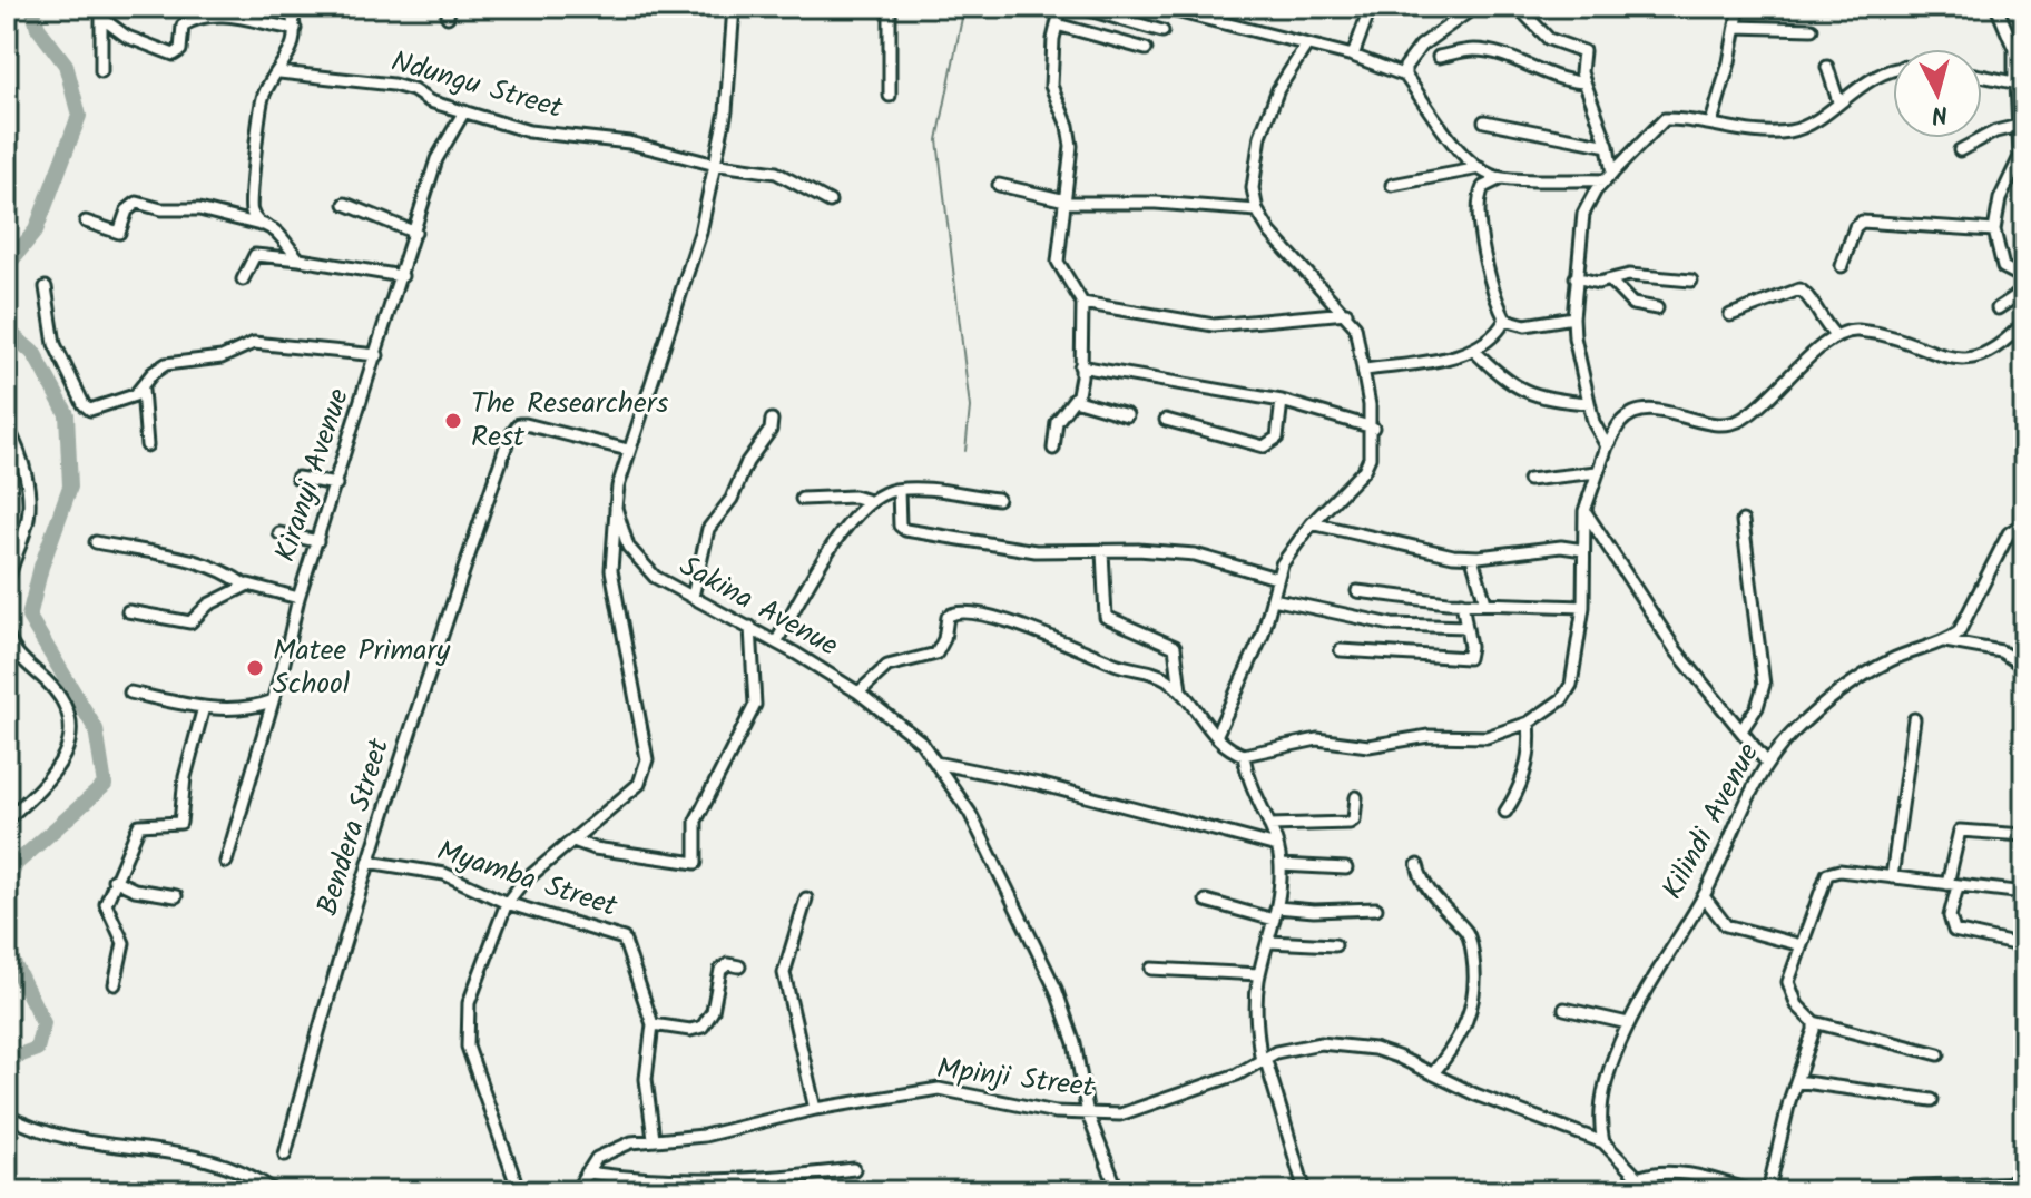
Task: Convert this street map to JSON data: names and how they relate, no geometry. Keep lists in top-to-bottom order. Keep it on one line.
{"streets":{"street":["Ndungu Street","Kiranyi Avenue","Sakina Avenue","Kilindi Avenue","Bendera Street","Myamba Street","Mpinji Street"]},"crossings":[["Ndungu Street","Kiranyi Avenue"],["Sakina Avenue","Mpinji Street"],["Kilindi Avenue","Mpinji Street"],["Bendera Street","Myamba Street"],["Myamba Street","Mpinji Street"]],"places":["The Researchers Rest","Matee Primary School"],"north":"bottom"}
